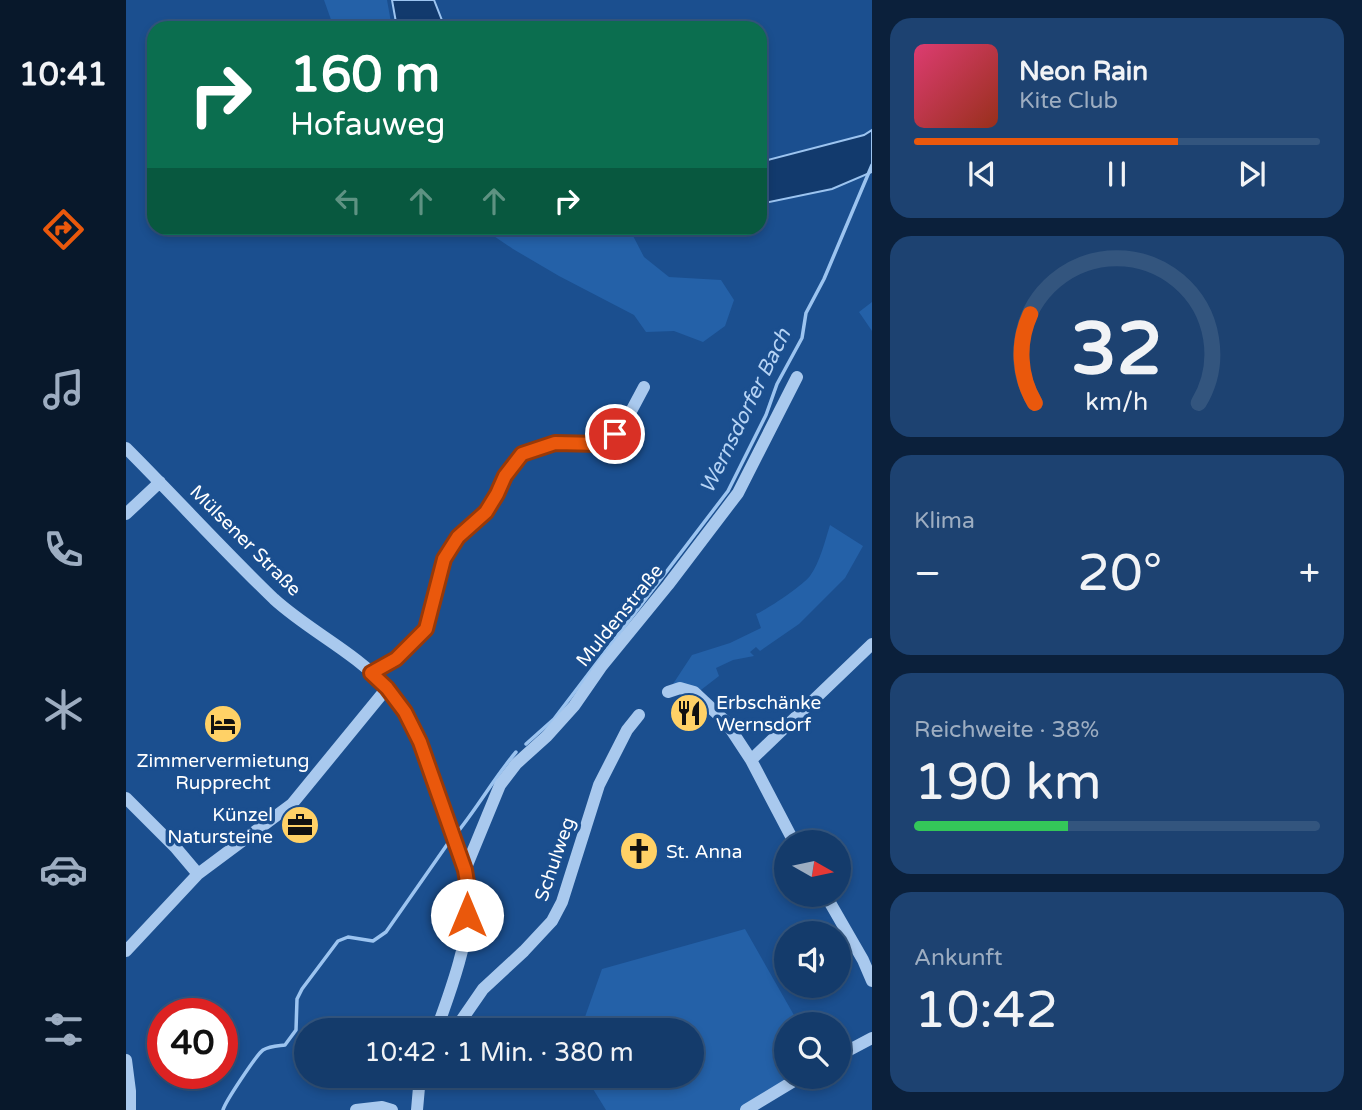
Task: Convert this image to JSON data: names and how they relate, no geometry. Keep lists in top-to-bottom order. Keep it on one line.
{"streets":{"street":["Mülsener Straße","Muldenstraße","Schulweg"]},"crossings":[["Mülsener Straße","Muldenstraße"]],"water":["Wernsdorfer Bach"],"places":{"restaurant":["Erbschänke Wernsdorf"],"hotel":["Zimmervermietung Rupprecht"],"office":["Künzel Natursteine"],"church":["St. Anna"]},"north":"right","page":{"tabs":"10:41","turn":["160 m","Hofauweg"],"song":["Neon Rain","Kite Club"],"tile":["Klima",["Reichweite · 38%","190 km"],["Ankunft","10:42"]],"heat":["−","20°","+"],"limit":"40","trip":"10:42 · 1 Min. · 380 m","gauge":["32","km/h"]}}
